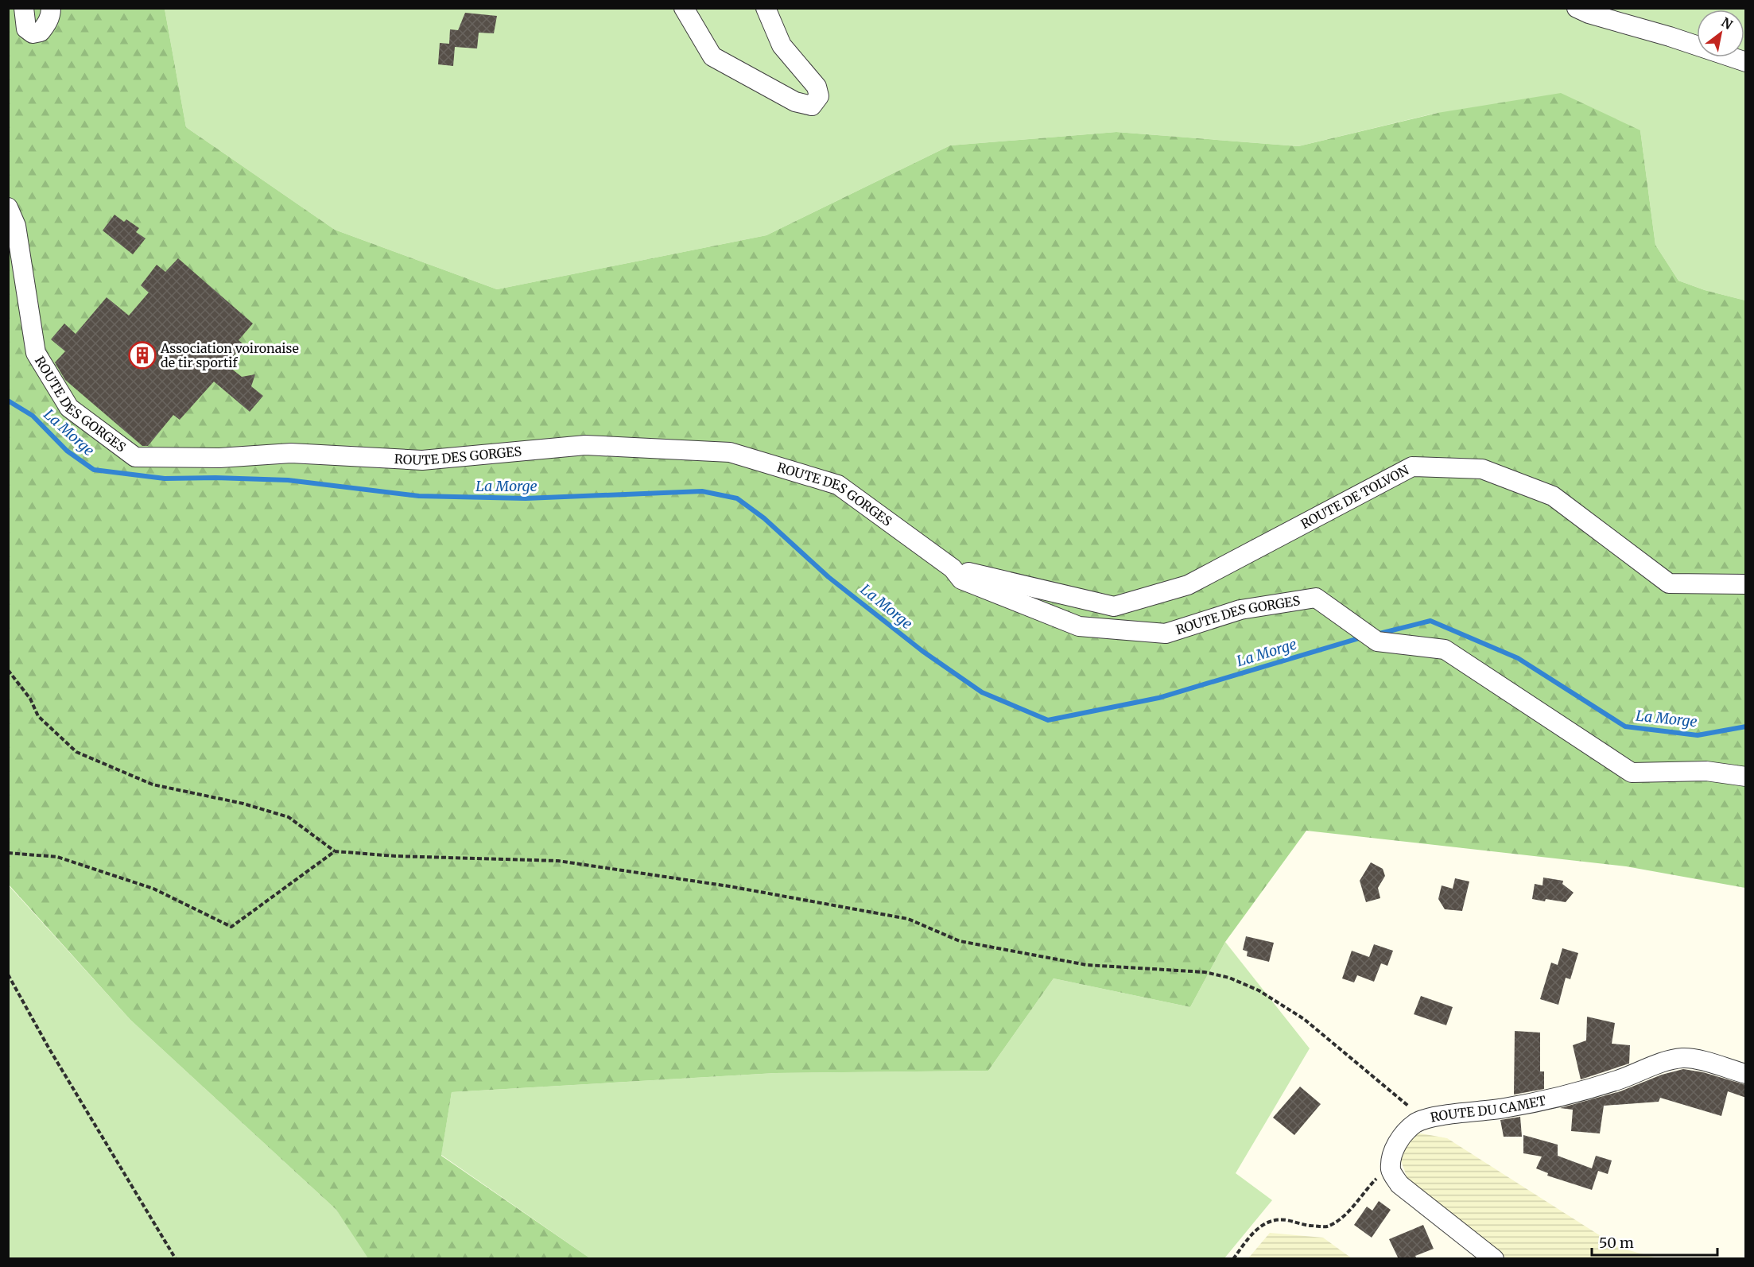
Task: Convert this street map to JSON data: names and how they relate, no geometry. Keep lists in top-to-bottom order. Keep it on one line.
{"streets":{"street":["ROUTE DES GORGES","ROUTE DE TOLVON","ROUTE DU CAMET"]},"crossings":[["ROUTE DES GORGES","ROUTE DE TOLVON"]],"water":["La Morge"],"places":{"building":["Association voironaise de tir sportif"]},"scale_bar":"50 m","north":"top right"}
